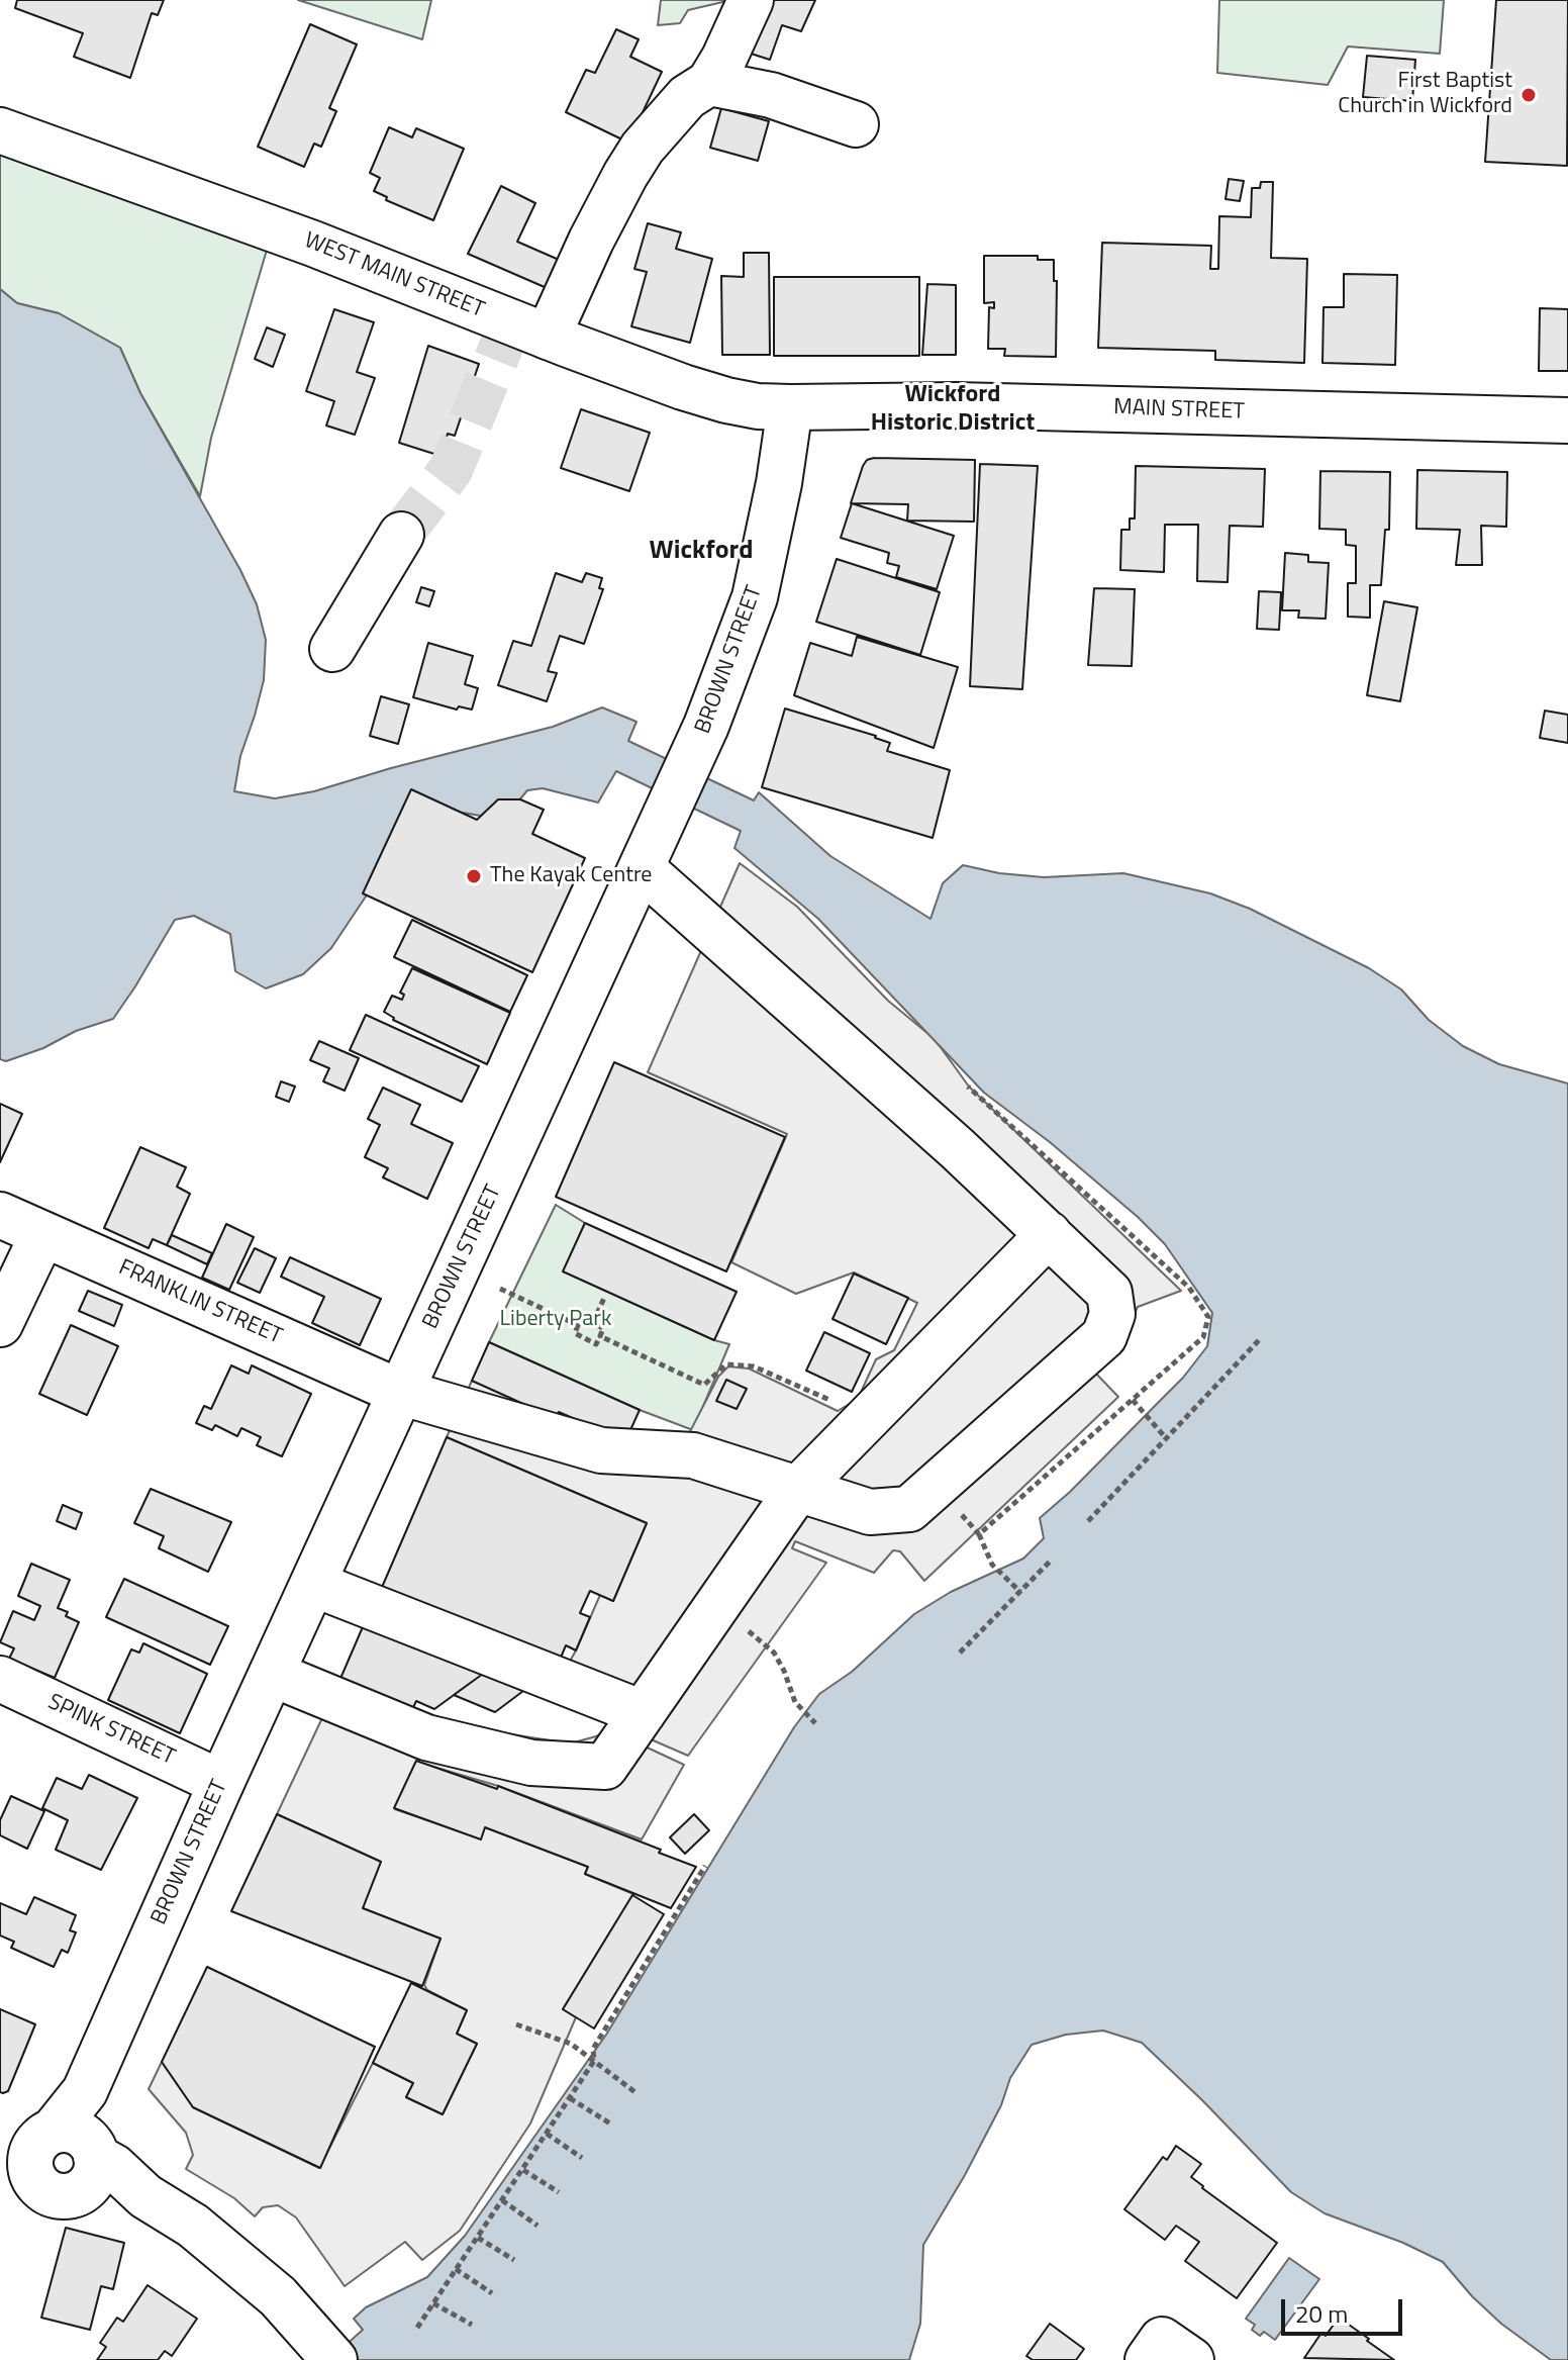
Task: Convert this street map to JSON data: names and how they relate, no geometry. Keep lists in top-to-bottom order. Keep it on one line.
{"streets":{"main road":["WEST MAIN STREET","MAIN STREET","BROWN STREET","FRANKLIN STREET","SPINK STREET"]},"crossings":[["WEST MAIN STREET","MAIN STREET"],["WEST MAIN STREET","BROWN STREET"],["MAIN STREET","BROWN STREET"],["BROWN STREET","FRANKLIN STREET"],["BROWN STREET","SPINK STREET"]],"districts":["Wickford Historic District","Wickford"],"parks":["Liberty Park"],"places":["First Baptist Church in Wickford","The Kayak Centre"],"scale_bar":"20 m"}
